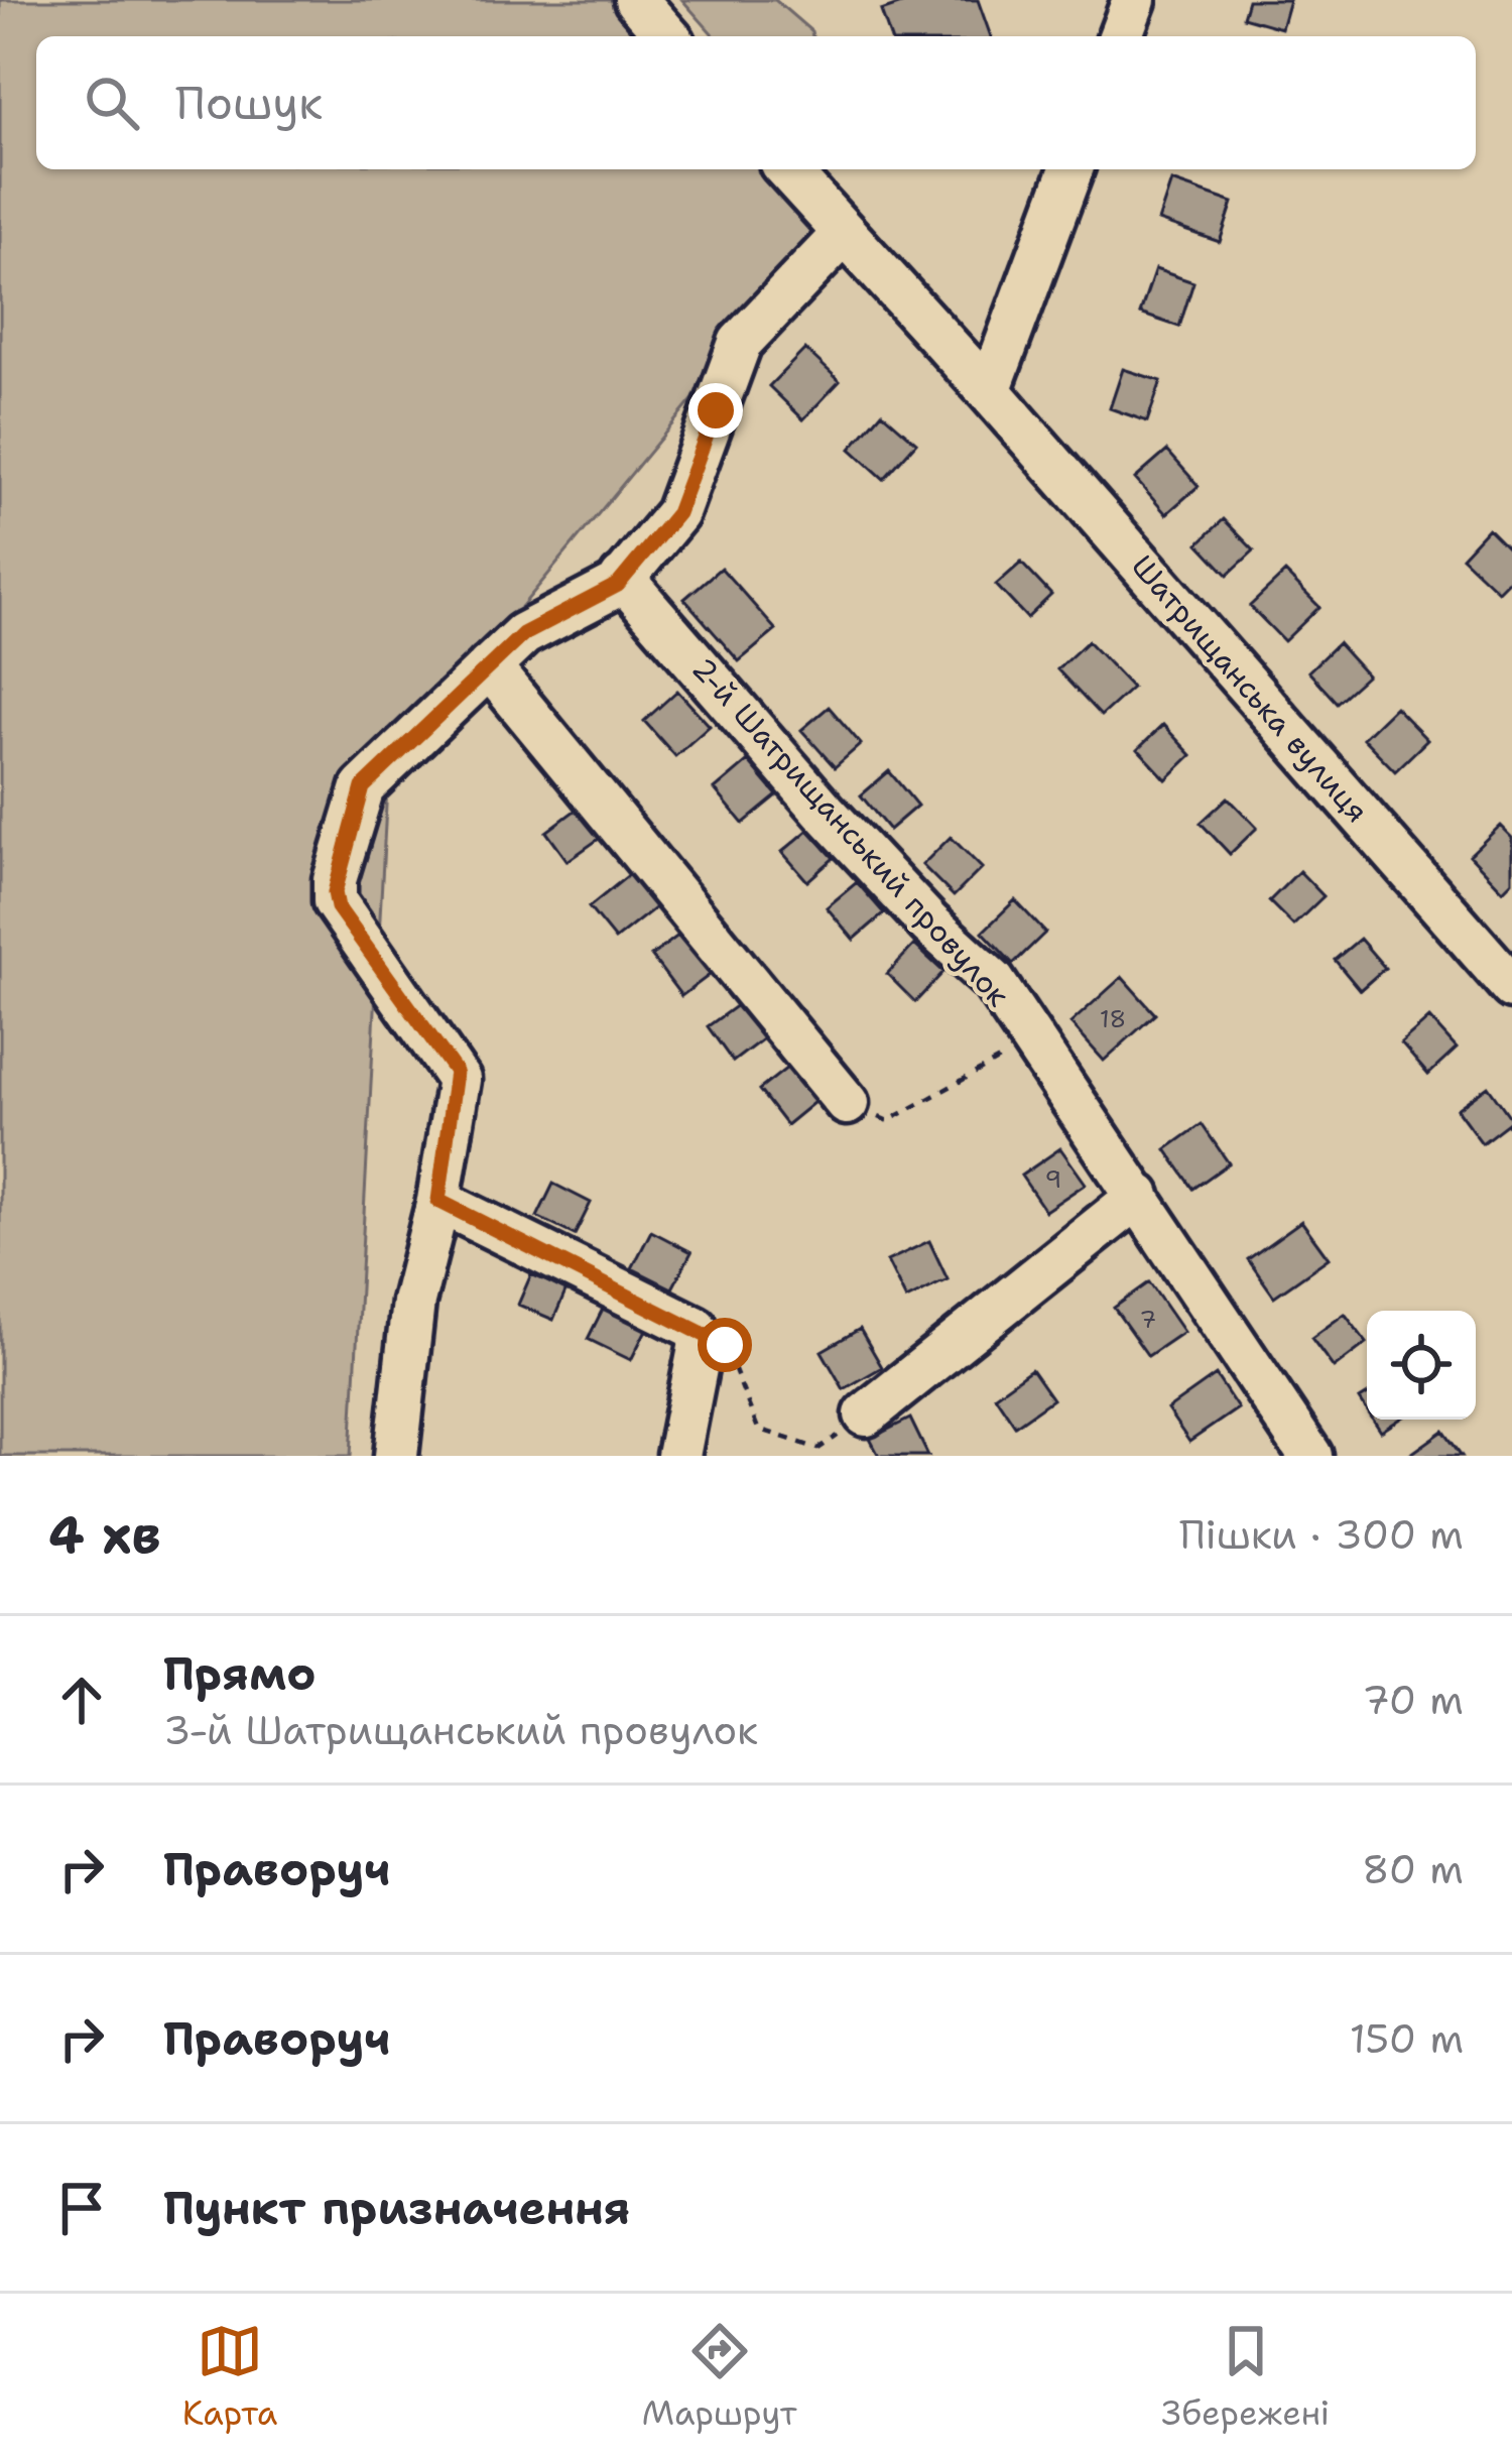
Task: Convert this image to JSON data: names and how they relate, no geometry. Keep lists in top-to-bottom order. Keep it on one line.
{"streets":{"street":["Шатрищанська вулиця","2-й Шатрищанський провулок"]},"house_numbers":["18","9","7"],"page":{"search":"Пошук","heading":["4 хв","Пішки · 300 m"],"list":[["Прямо","3-й Шатрищанський провулок","70 m"],["Праворуч","80 m"],["Праворуч","150 m"],"Пункт призначення"],"nav":["Карта","Маршрут","Збережені"]}}
